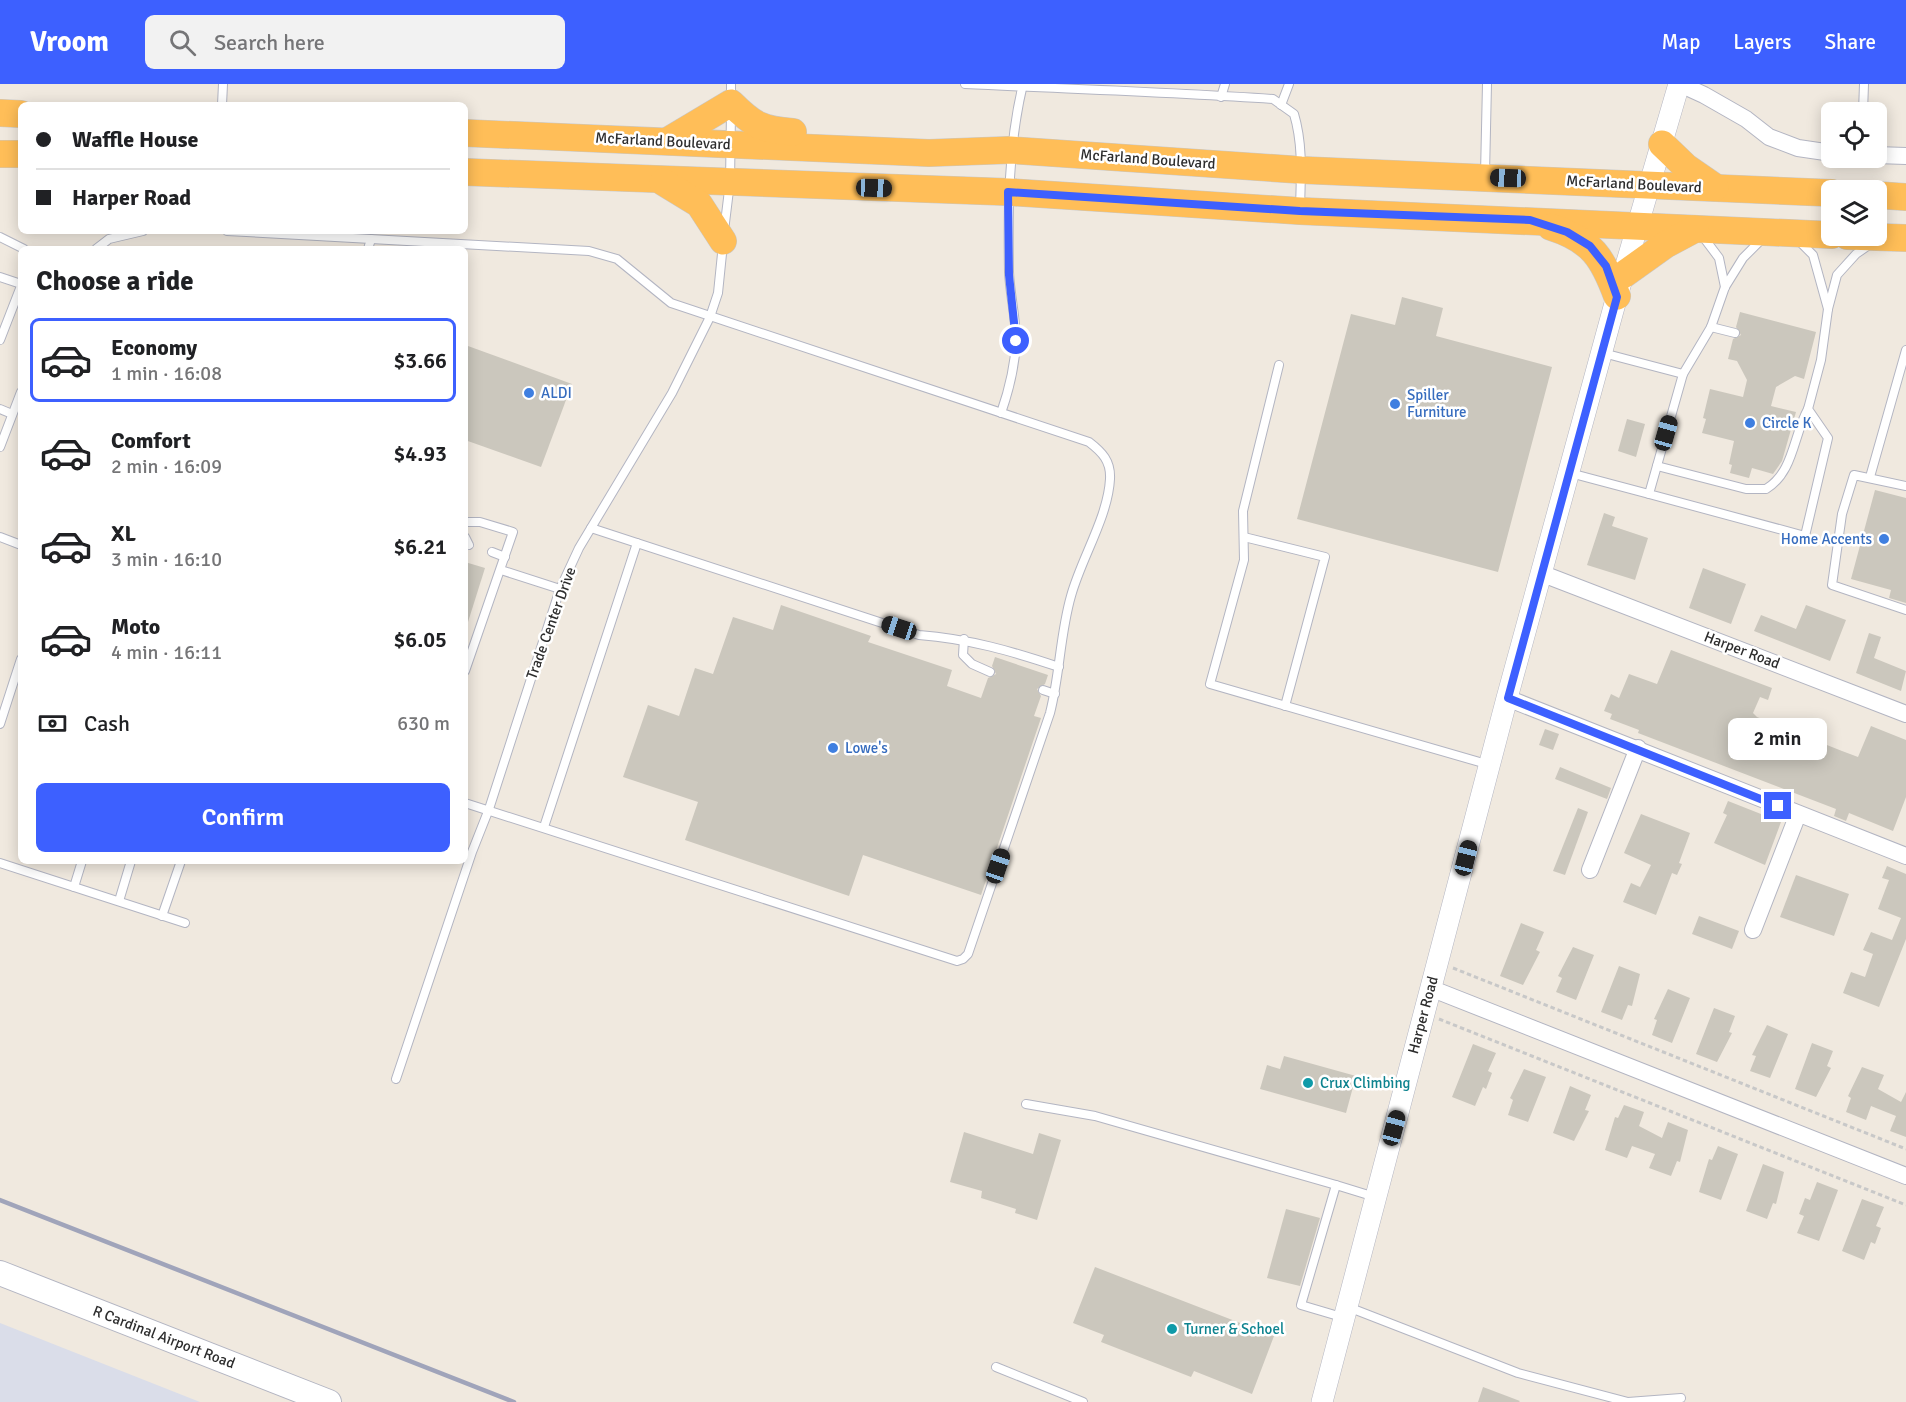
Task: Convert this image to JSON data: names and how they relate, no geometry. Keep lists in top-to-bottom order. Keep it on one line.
{"streets":{"highway":["McFarland Boulevard"],"main road":["R Cardinal Airport Road"],"street":["Harper Road"],"lane":["Trade Center Drive"]},"crossings":[["McFarland Boulevard","Trade Center Drive"],["McFarland Boulevard","Harper Road"]],"places":["ALDI","Spiller Furniture","Circle K","Home Accents","Lowe's","Crux Climbing","Turner & Schoel"],"page":{"header":"Vroom","search":"Search here","nav":["Map","Layers","Share"],"banner":["Waffle House","Harper Road"],"heading":"Choose a ride","list":[{"name":"Economy","note":"1 min · 16:08","value":"$3.66"},{"name":"Comfort","note":"2 min · 16:09","value":"$4.93"},{"name":"XL","note":"3 min · 16:10","value":"$6.21"},{"name":"Moto","note":"4 min · 16:11","value":"$6.05"}],"pay":["Cash","630 m"],"bubble":"2 min","buttons":"Confirm"}}
